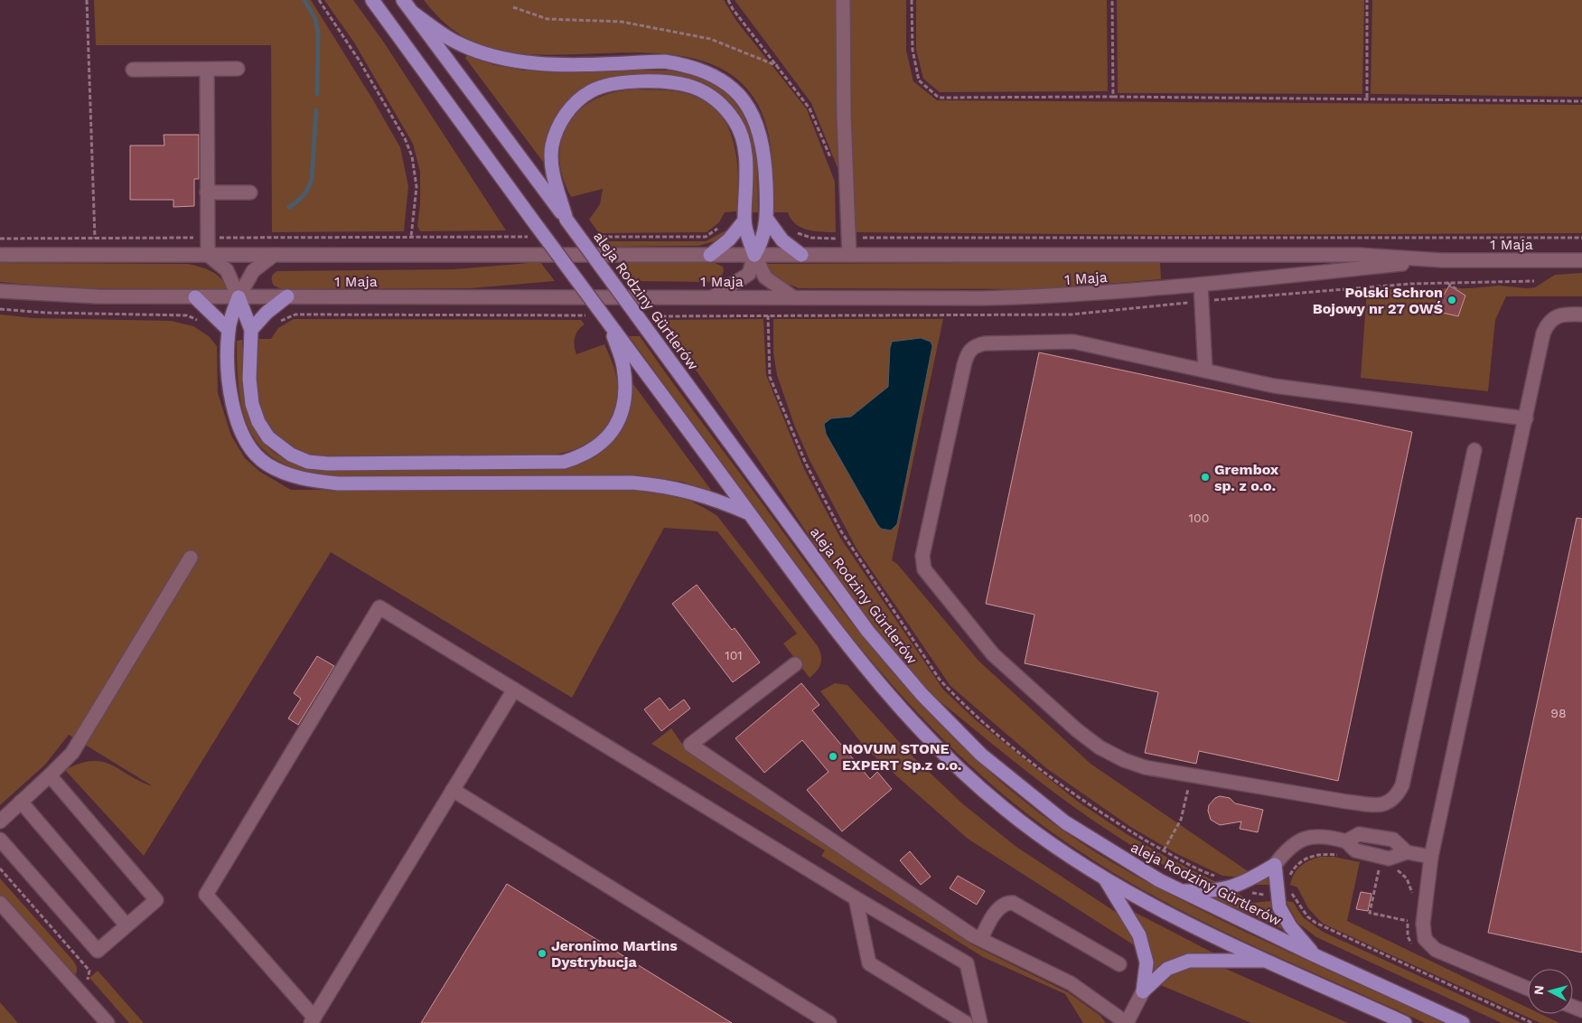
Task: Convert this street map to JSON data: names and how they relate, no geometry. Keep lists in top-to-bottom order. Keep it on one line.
{"streets":{"main road":["aleja Rodziny Gürtlerów"],"street":["1 Maja"]},"places":["Polski Schron Bojowy nr 27 OWŚ","Grembox sp. z o.o.","NOVUM STONE EXPERT Sp.z o.o.","Jeronimo Martins Dystrybucja"],"house_numbers":["100","101","98"],"north":"left"}
